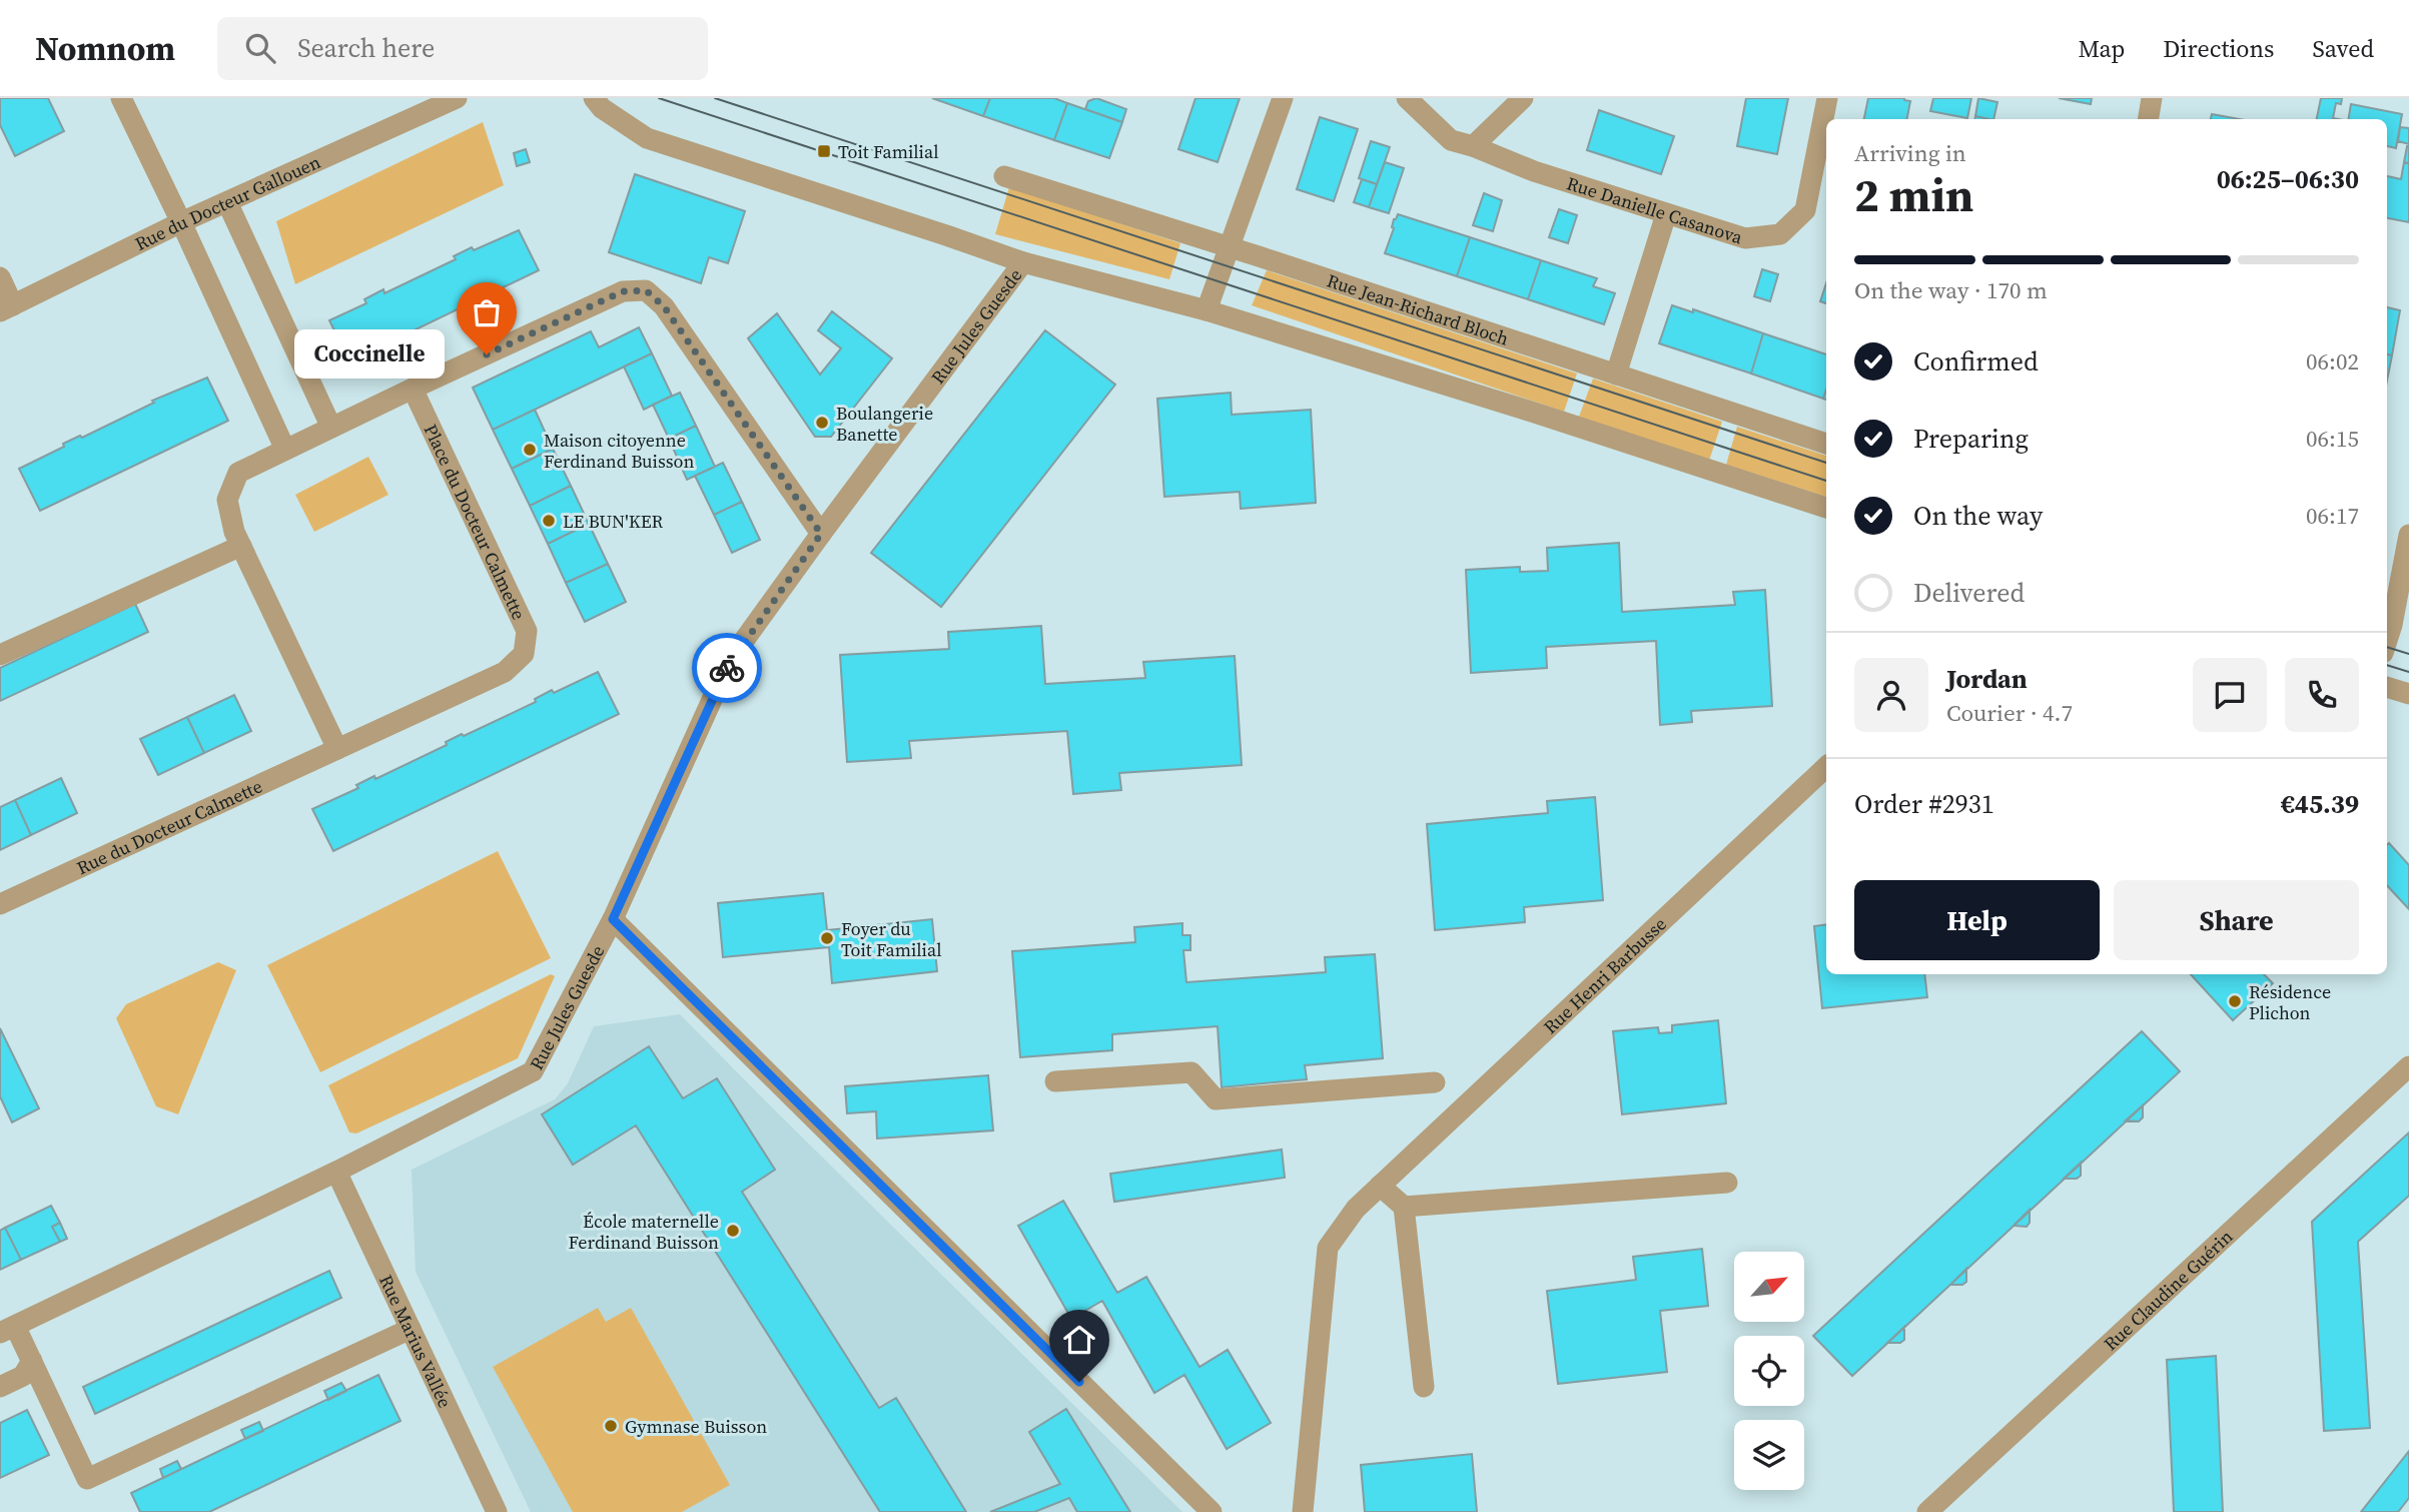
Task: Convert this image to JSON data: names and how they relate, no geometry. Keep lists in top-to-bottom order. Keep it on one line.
{"streets":{"street":["Rue du Docteur Gallouen","Rue Danielle Casanova","Rue Jean-Richard Bloch","Rue Jules Guesde","Place du Docteur Calmette","Rue du Docteur Calmette","Rue Henri Barbusse","Rue Claudine Guérin","Rue Marius Vallée"]},"crossings":[["Rue Jules Guesde","Rue Marius Vallée"],["Place du Docteur Calmette","Rue du Docteur Calmette"]],"places":{"transit":["Toit Familial"],"other":["Coccinelle","Boulangerie Banette","Maison citoyenne Ferdinand Buisson","LE BUN'KER","Foyer du Toit Familial","Résidence Plichon","École maternelle Ferdinand Buisson","Gymnase Buisson"]},"north":"top right","page":{"header":"Nomnom","search":"Search here","nav":["Map","Directions","Saved"],"heading":["2 min","Arriving in","06:25–06:30"],"panel":["Jordan","Courier · 4.7","Order #2931","€45.39"],"bar":"On the way · 170 m","list":[["Confirmed","06:02"],["Preparing","06:15"],["On the way","06:17"],"Delivered"],"bubble":"Coccinelle","buttons":["Help","Share"]}}
